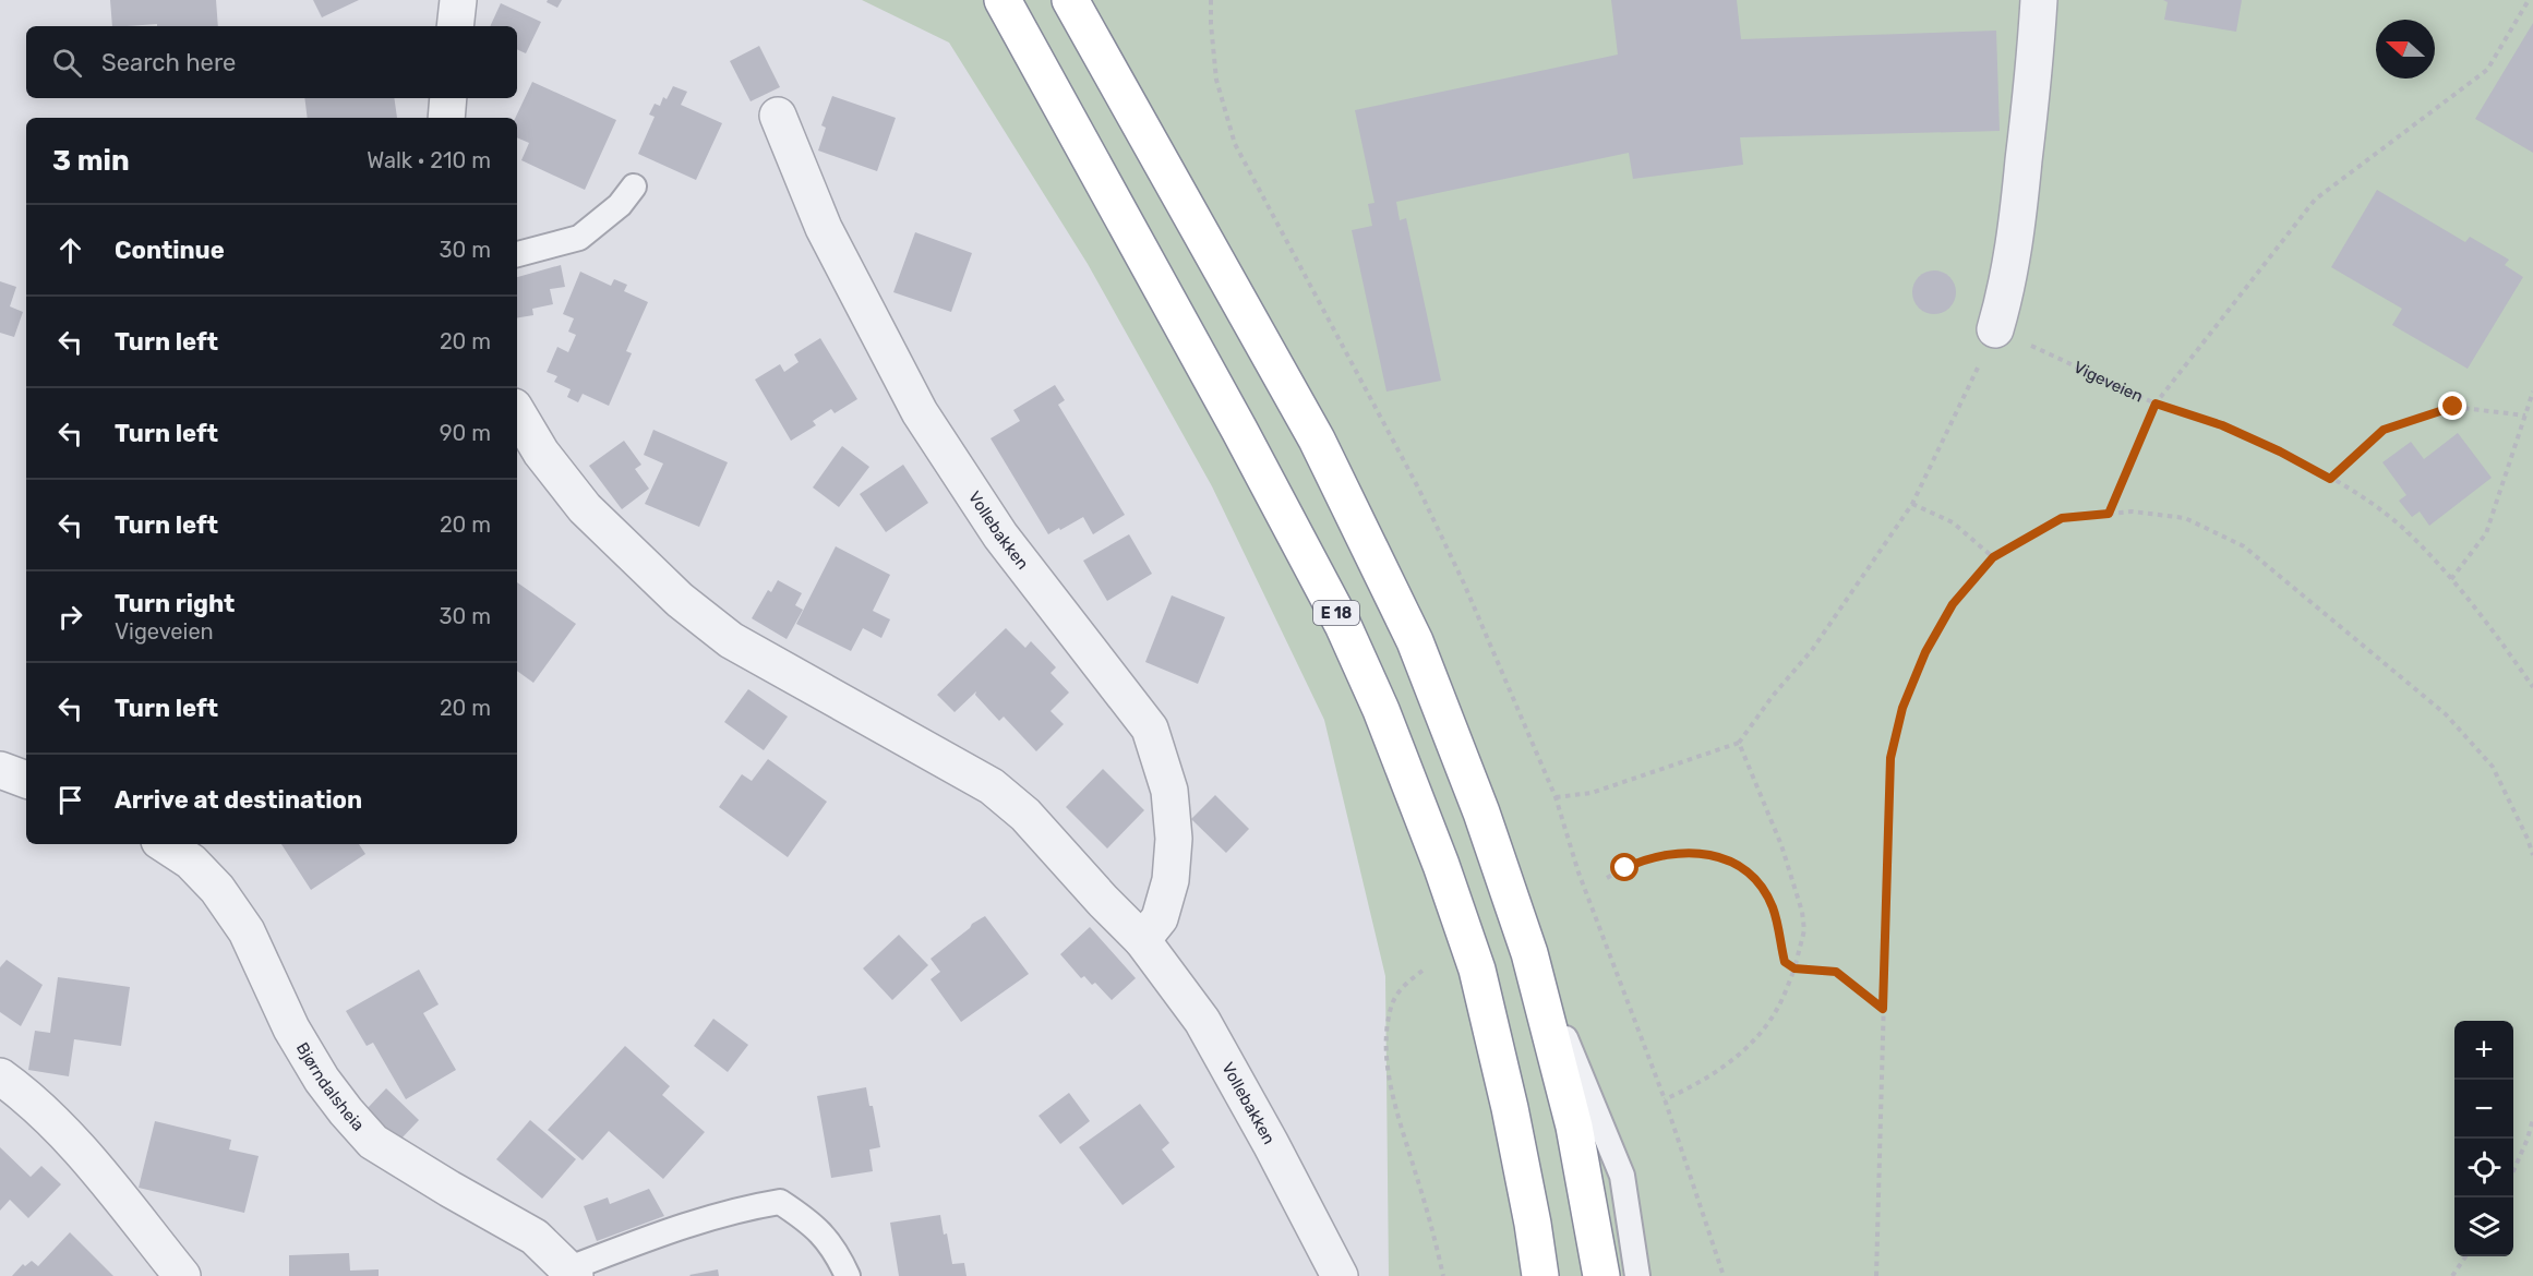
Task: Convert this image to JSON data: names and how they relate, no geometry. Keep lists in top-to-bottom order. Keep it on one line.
{"streets":{"highway":["E 18"],"street":["Vollebakken","Bjørndalsheia"],"path":["Vigeveien"]},"north":"left","page":{"search":"Search here","heading":["3 min","Walk · 210 m"],"list":[["Continue","30 m"],["Turn left","20 m"],["Turn left","90 m"],["Turn left","20 m"],["Turn right","Vigeveien","30 m"],["Turn left","20 m"],"Arrive at destination"],"map_buttons":["+","−"]}}
